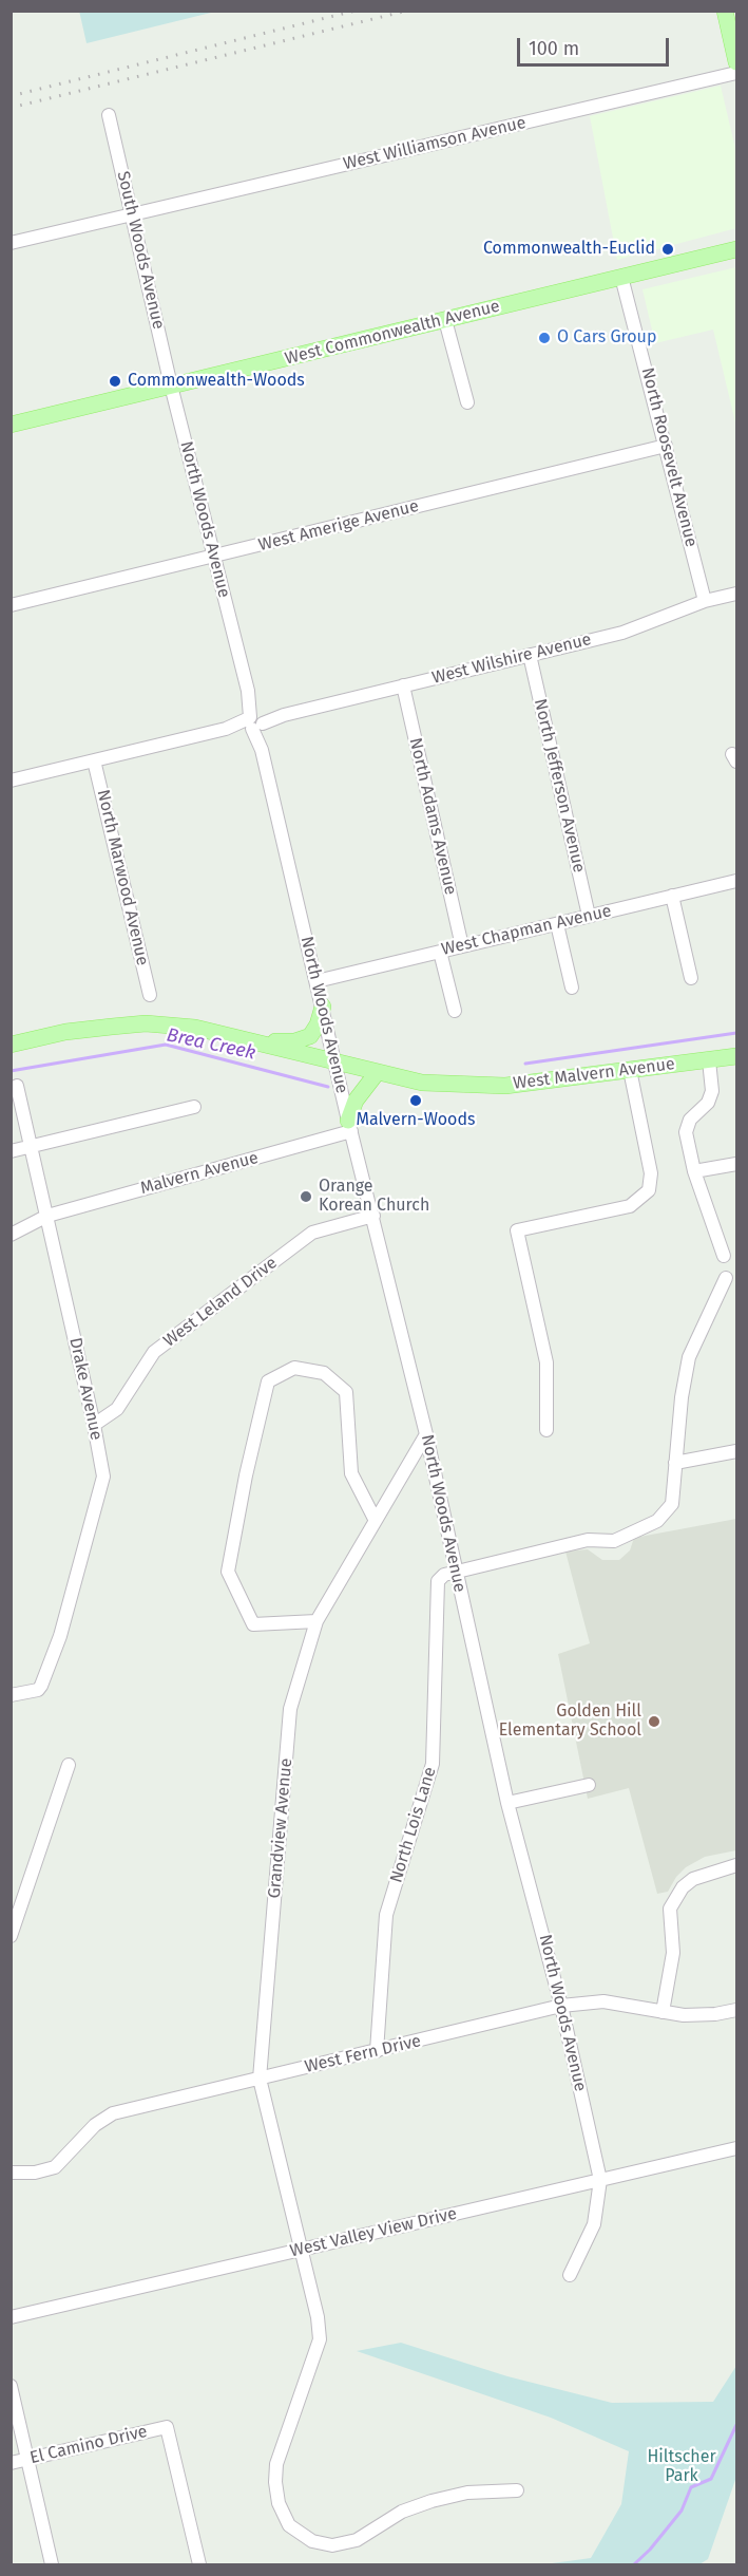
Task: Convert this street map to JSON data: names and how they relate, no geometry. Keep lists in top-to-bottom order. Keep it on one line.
{"streets":{"main road":["West Commonwealth Avenue","West Malvern Avenue"],"street":["West Williamson Avenue","South Woods Avenue","North Roosevelt Avenue","North Woods Avenue","West Amerige Avenue","West Wilshire Avenue","North Jefferson Avenue","North Adams Avenue","North Marwood Avenue","West Chapman Avenue","Malvern Avenue","West Leland Drive","Drake Avenue","North Lois Lane","Grandview Avenue","West Fern Drive","West Valley View Drive","El Camino Drive"]},"crossings":[["West Williamson Avenue","South Woods Avenue"],["South Woods Avenue","West Commonwealth Avenue"],["South Woods Avenue","North Woods Avenue"],["West Commonwealth Avenue","North Roosevelt Avenue"],["West Commonwealth Avenue","North Woods Avenue"],["North Roosevelt Avenue","West Amerige Avenue"],["North Roosevelt Avenue","West Wilshire Avenue"],["North Woods Avenue","West Amerige Avenue"],["North Woods Avenue","West Wilshire Avenue"],["North Woods Avenue","West Chapman Avenue"],["North Woods Avenue","Malvern Avenue"],["North Woods Avenue","West Leland Drive"],["North Woods Avenue","North Lois Lane"],["North Woods Avenue","Grandview Avenue"],["North Woods Avenue","West Fern Drive"],["North Woods Avenue","West Valley View Drive"],["West Wilshire Avenue","North Jefferson Avenue"],["West Wilshire Avenue","North Adams Avenue"],["West Wilshire Avenue","North Marwood Avenue"],["North Jefferson Avenue","West Chapman Avenue"],["North Adams Avenue","West Chapman Avenue"],["Malvern Avenue","Drake Avenue"],["West Leland Drive","Drake Avenue"],["North Lois Lane","West Fern Drive"],["Grandview Avenue","West Fern Drive"],["Grandview Avenue","West Valley View Drive"]],"water":["Brea Creek"],"parks":["Hiltscher Park"],"places":["Commonwealth-Euclid","O Cars Group","Commonwealth-Woods","Malvern-Woods","Orange Korean Church","Golden Hill Elementary School"],"scale_bar":"100 m"}
